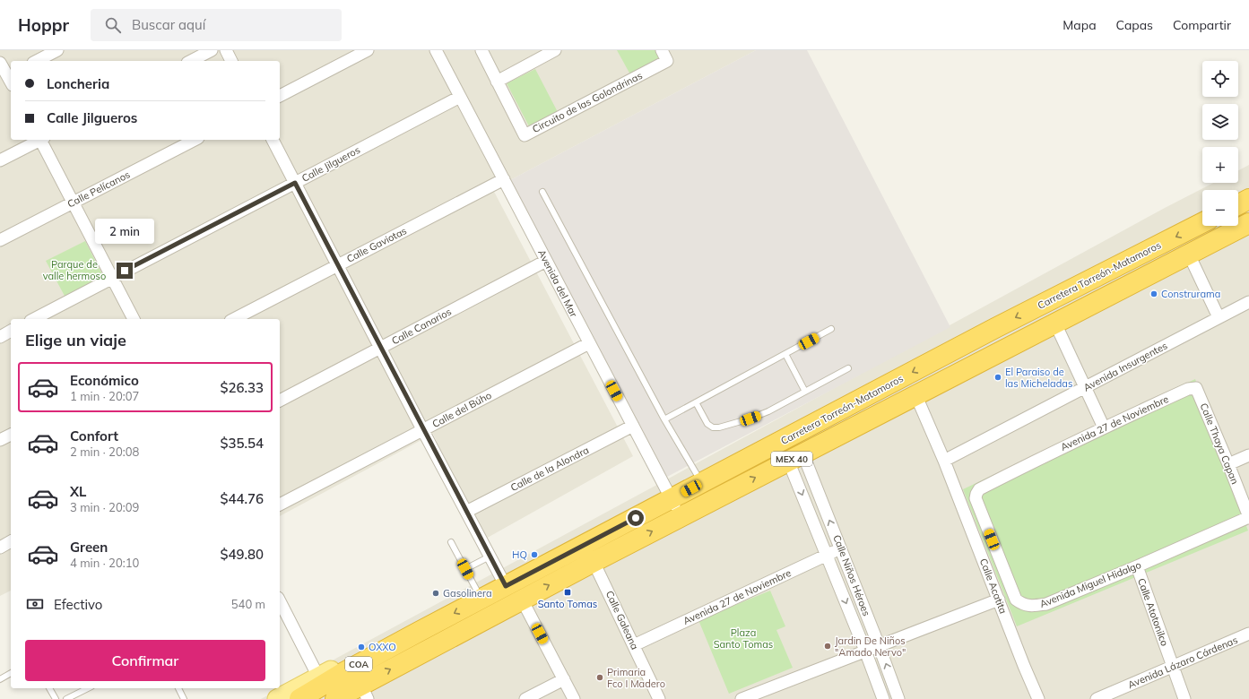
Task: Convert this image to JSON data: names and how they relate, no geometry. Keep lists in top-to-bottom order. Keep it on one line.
{"streets":{"highway":["Carretera Torreón-Matamoros","MEX 40","COA"],"street":["Circuito de las Golondrinas","Calle Jilgueros","Calle Pelícanos","Calle Gaviotas","Avenida del Mar","Calle Canarios","Avenida Insurgentes","Calle del Búho","Avenida 27 de Noviembre","Calle Thaya Capan","Calle de la Alondra","Calle Niños Héroes","Avenida Miguel Hidalgo","Calle Acatita","Calle Atotonilco","Calle Galeana","Avenida Lázaro Cárdenas"]},"crossings":[["Calle Jilgueros","Avenida del Mar"],["Calle Gaviotas","Avenida del Mar"],["Carretera Torreón-Matamoros","Avenida del Mar"],["Carretera Torreón-Matamoros","MEX 40"],["Carretera Torreón-Matamoros","COA"],["Avenida del Mar","Calle Canarios"],["Avenida del Mar","Calle del Búho"],["Avenida del Mar","MEX 40"],["Avenida del Mar","Calle de la Alondra"],["Avenida Insurgentes","Calle Acatita"],["Avenida 27 de Noviembre","Calle Thaya Capan"],["Avenida 27 de Noviembre","Calle Niños Héroes"],["Avenida 27 de Noviembre","Avenida Miguel Hidalgo"],["Avenida 27 de Noviembre","Calle Galeana"],["Calle Thaya Capan","Avenida Miguel Hidalgo"],["MEX 40","Calle Niños Héroes"],["MEX 40","Calle Acatita"],["MEX 40","Calle Galeana"],["Avenida Miguel Hidalgo","Calle Atotonilco"],["Calle Atotonilco","Avenida Lázaro Cárdenas"]],"parks":["Parque de valle hermoso","Plaza Santo Tomas"],"places":{"other":["Construrama","El Paraiso de las Micheladas","HQ","Gasolinera","Jardin De Niños \"Amado Nervo\"","OXXO","Primaria Fco I Madero"],"transit":["Santo Tomas"]},"page":{"header":"Hoppr","search":"Buscar aquí","nav":["Mapa","Capas","Compartir"],"map_buttons":["+","−"],"banner":["Loncheria","Calle Jilgueros"],"bubble":"2 min","heading":"Elige un viaje","list":[{"name":"Económico","note":"1 min · 20:07","value":"$26.33"},{"name":"Confort","note":"2 min · 20:08","value":"$35.54"},{"name":"XL","note":"3 min · 20:09","value":"$44.76"},{"name":"Green","note":"4 min · 20:10","value":"$49.80"}],"pay":["Efectivo","540 m"],"buttons":"Confirmar"}}
